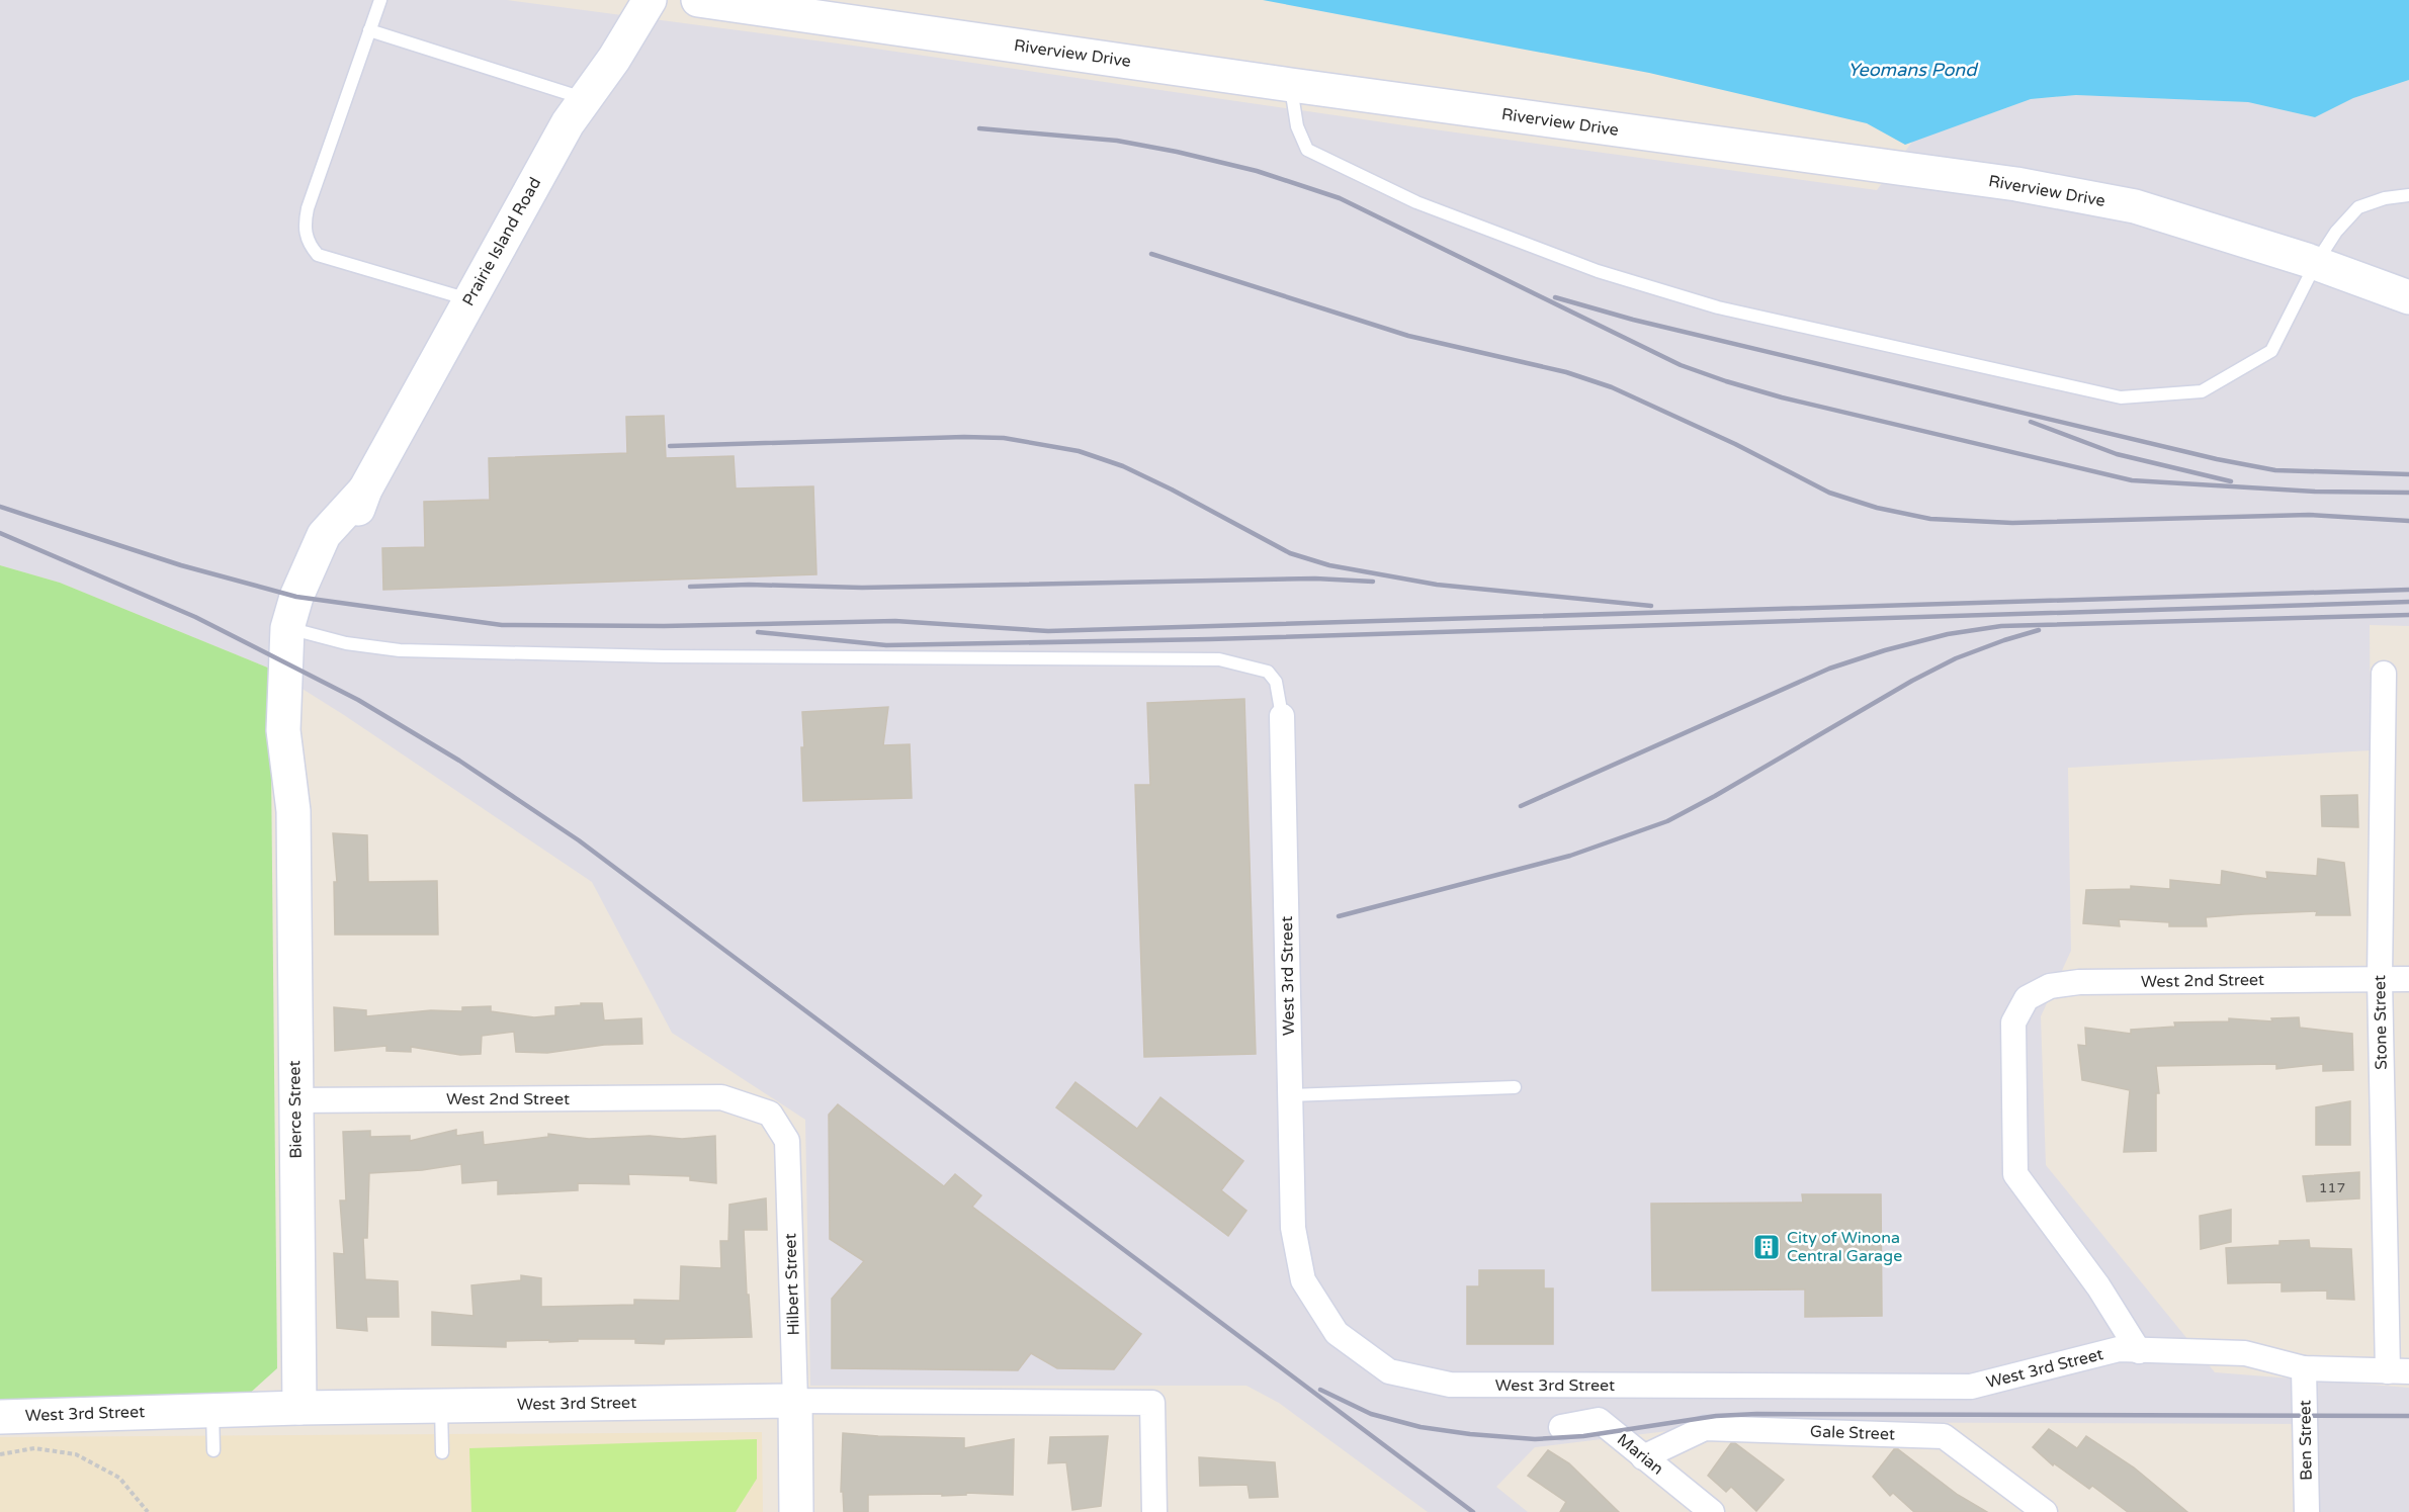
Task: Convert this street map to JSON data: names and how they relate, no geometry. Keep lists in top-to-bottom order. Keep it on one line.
{"streets":{"street":["Riverview Drive","Prairie Island Road","West 3rd Street","West 2nd Street","Stone Street","Bierce Street","Hilbert Street","Gale Street","Ben Street","Marian"]},"crossings":[["Prairie Island Road","Bierce Street"],["West 3rd Street","West 2nd Street"],["West 3rd Street","Stone Street"],["West 3rd Street","Bierce Street"],["West 3rd Street","Hilbert Street"],["West 3rd Street","Ben Street"],["West 2nd Street","Stone Street"],["West 2nd Street","Bierce Street"],["West 2nd Street","Hilbert Street"],["Gale Street","Marian"]],"water":["Yeomans Pond"],"places":{"building":["City of Winona Central Garage"]},"house_numbers":["117"]}
